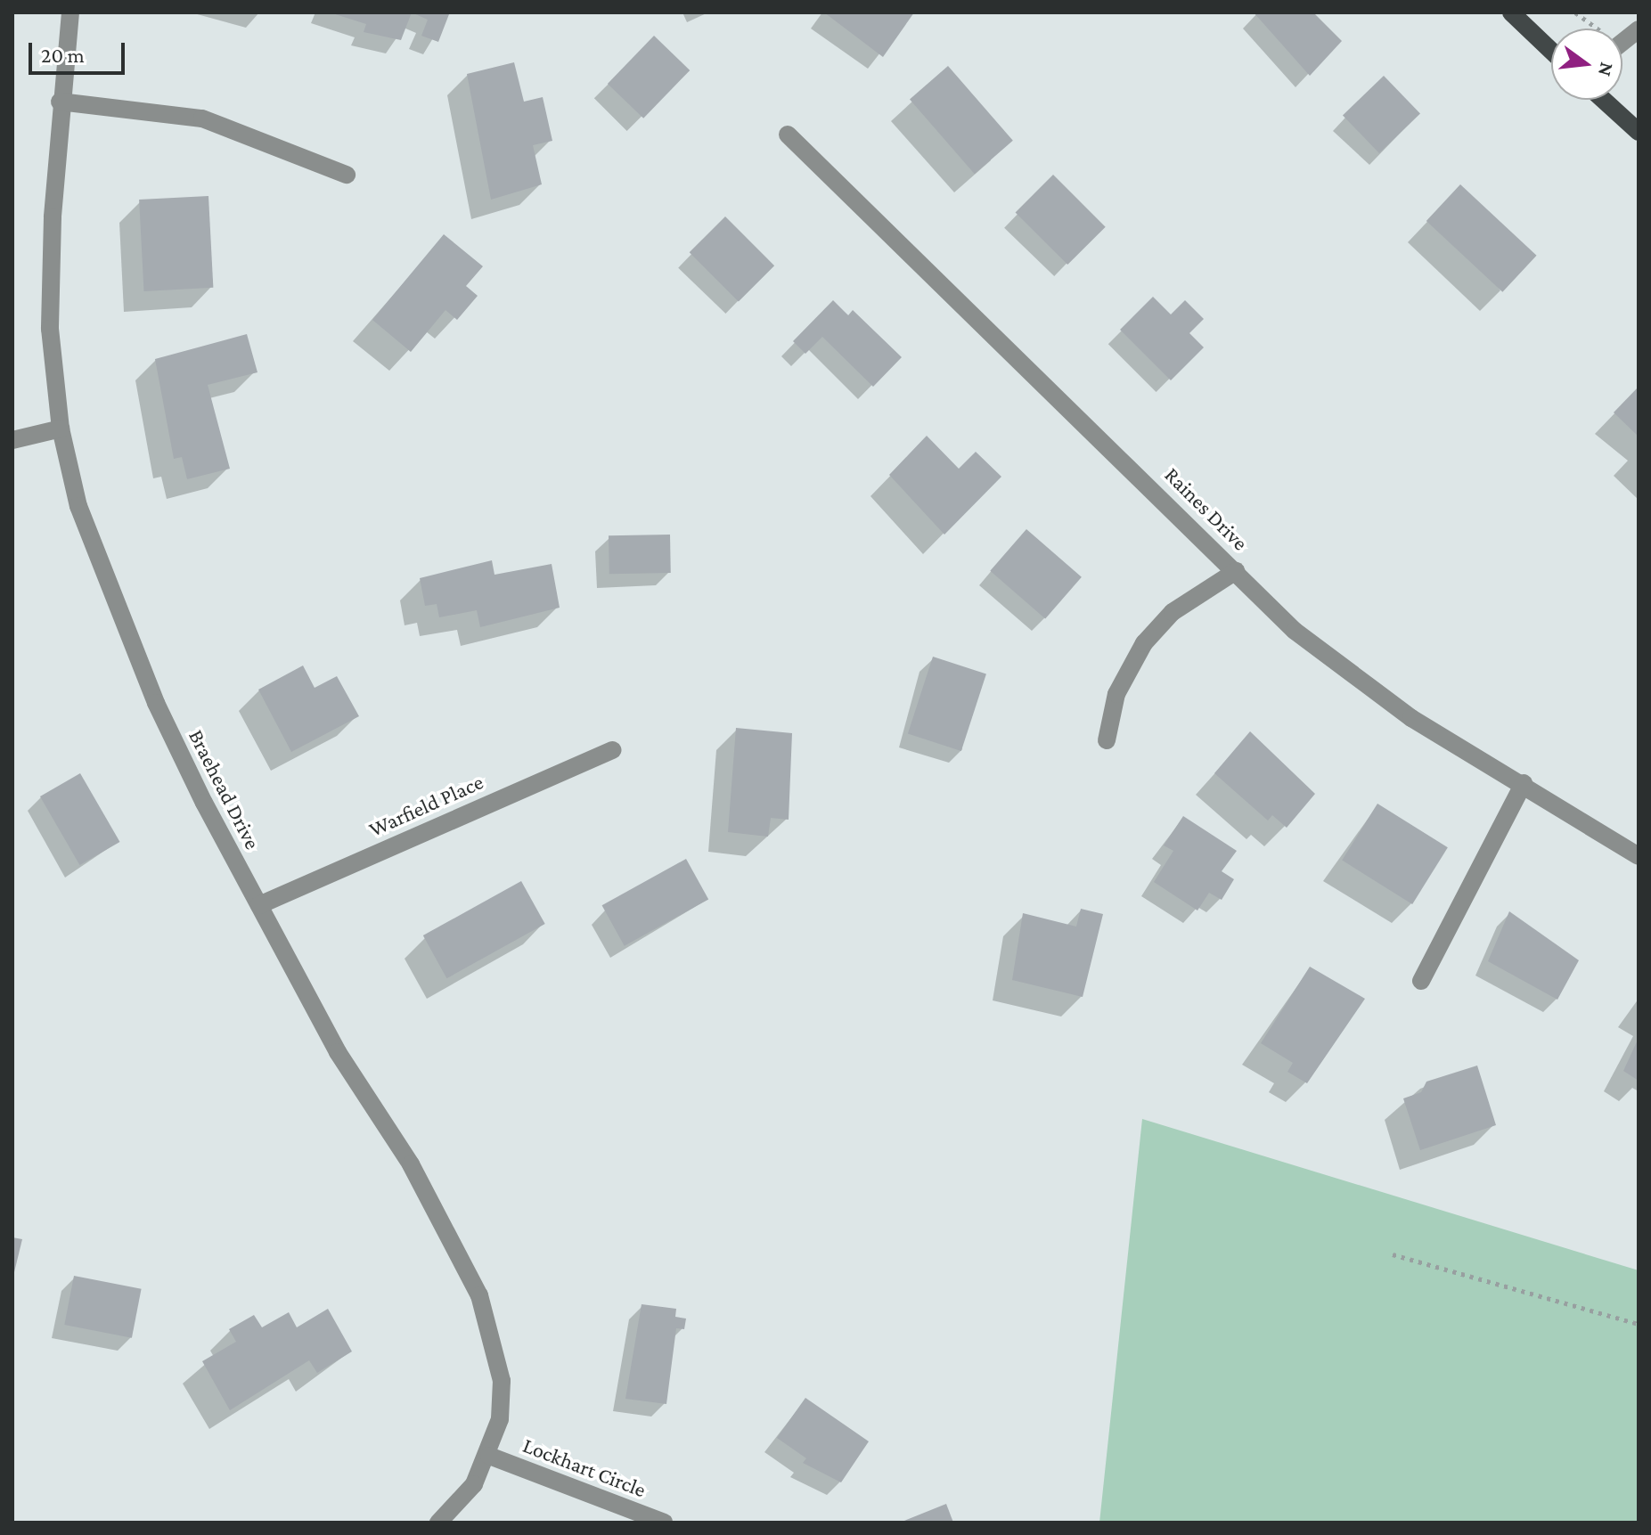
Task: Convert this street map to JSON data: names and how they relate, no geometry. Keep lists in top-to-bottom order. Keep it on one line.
{"streets":{"street":["Raines Drive","Braehead Drive","Warfield Place","Lockhart Circle"]},"crossings":[["Braehead Drive","Warfield Place"],["Braehead Drive","Lockhart Circle"]],"scale_bar":"20 m","north":"right"}
